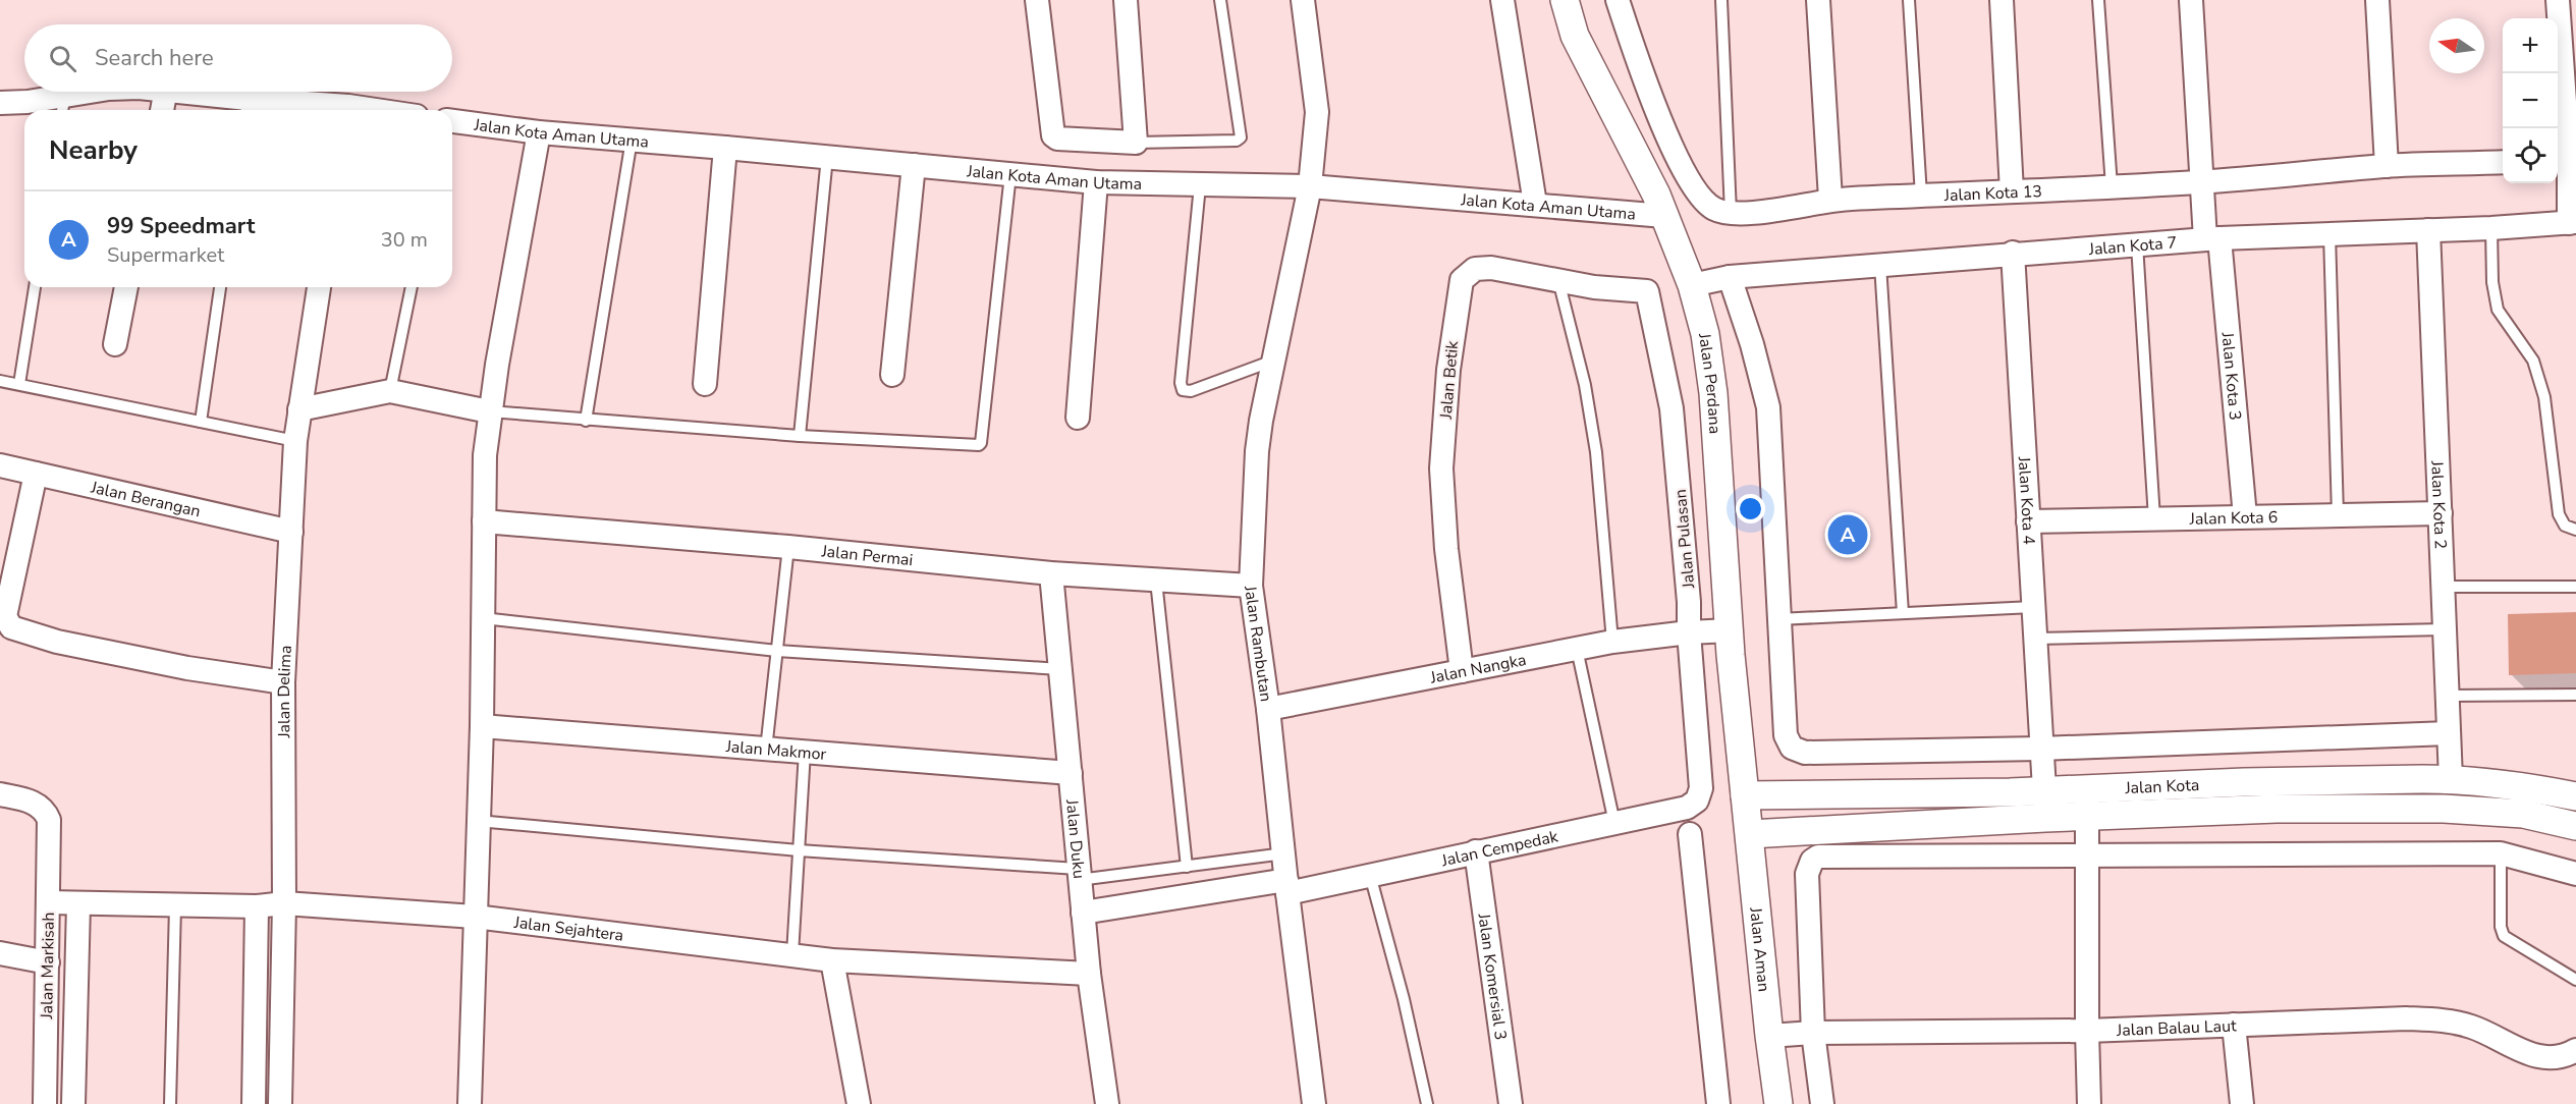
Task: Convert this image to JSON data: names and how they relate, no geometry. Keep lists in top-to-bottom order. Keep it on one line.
{"streets":{"street":["Jalan Kota Aman Utama","Jalan Kota 13","Jalan Kota 7","Jalan Kota 3","Jalan Betik","Jalan Perdana","Jalan Berangan","Jalan Kota 4","Jalan Kota 2","Jalan Kota 6","Jalan Pulasan","Jalan Permai","Jalan Rambutan","Jalan Nangka","Jalan Delima","Jalan Makmor","Jalan Kota","Jalan Duku","Jalan Cempedak","Jalan Sejahtera","Jalan Aman","Jalan Markisah","Jalan Komersial 3","Jalan Balau Laut"]},"crossings":[["Jalan Kota Aman Utama","Jalan Perdana"],["Jalan Kota Aman Utama","Jalan Rambutan"],["Jalan Kota 13","Jalan Kota 3"],["Jalan Kota 7","Jalan Kota 3"],["Jalan Kota 7","Jalan Perdana"],["Jalan Kota 7","Jalan Kota 4"],["Jalan Kota 7","Jalan Kota 2"],["Jalan Kota 3","Jalan Kota 6"],["Jalan Betik","Jalan Pulasan"],["Jalan Betik","Jalan Nangka"],["Jalan Perdana","Jalan Nangka"],["Jalan Perdana","Jalan Kota"],["Jalan Perdana","Jalan Aman"],["Jalan Berangan","Jalan Delima"],["Jalan Kota 4","Jalan Kota 6"],["Jalan Kota 4","Jalan Kota"],["Jalan Kota 2","Jalan Kota 6"],["Jalan Kota 2","Jalan Kota"],["Jalan Pulasan","Jalan Nangka"],["Jalan Pulasan","Jalan Cempedak"],["Jalan Permai","Jalan Rambutan"],["Jalan Permai","Jalan Duku"],["Jalan Rambutan","Jalan Nangka"],["Jalan Rambutan","Jalan Cempedak"],["Jalan Delima","Jalan Sejahtera"],["Jalan Makmor","Jalan Duku"],["Jalan Kota","Jalan Aman"],["Jalan Duku","Jalan Cempedak"],["Jalan Duku","Jalan Sejahtera"],["Jalan Cempedak","Jalan Komersial 3"],["Jalan Sejahtera","Jalan Markisah"],["Jalan Aman","Jalan Balau Laut"]],"north":"left","page":{"map_buttons":["+","−"],"search":"Search here","heading":"Nearby","list":[{"mark":"A","name":"99 Speedmart","note":"Supermarket","value":"30 m"}],"pins":"A"}}
